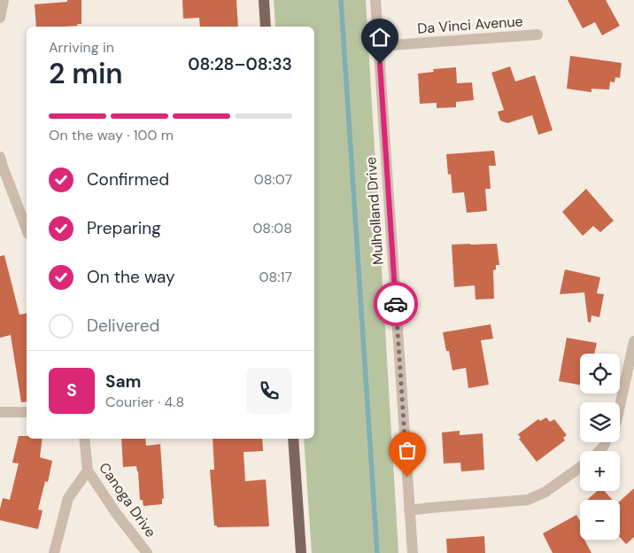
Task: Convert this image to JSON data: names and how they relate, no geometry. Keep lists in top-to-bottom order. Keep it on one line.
{"streets":{"street":["Da Vinci Avenue","Mulholland Drive","Canoga Drive"]},"crossings":[["Da Vinci Avenue","Mulholland Drive"]],"page":{"heading":["2 min","Arriving in","08:28–08:33"],"panel":["Sam","Courier · 4.8"],"bar":"On the way · 100 m","list":[["Confirmed","08:07"],["Preparing","08:08"],["On the way","08:17"],"Delivered"],"map_buttons":["+","−"],"round":"S"}}
